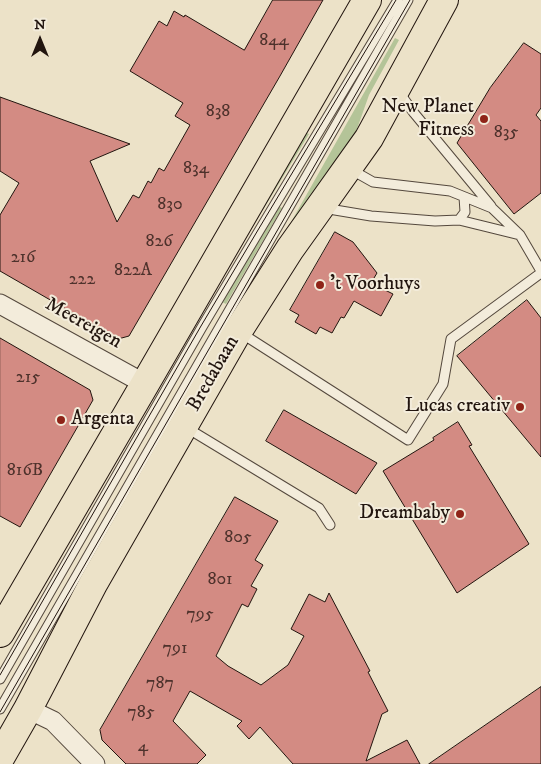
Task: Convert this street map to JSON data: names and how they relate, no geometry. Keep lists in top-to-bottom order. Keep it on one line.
{"streets":{"main road":["Bredabaan"],"street":["Meereigen"]},"places":["New Planet Fitness","'t Voorhuys","Lucas creativ","Argenta","Dreambaby"],"house_numbers":["844","838","835","834","830","826","216","822A","222","215","816B","805","801","795","791","787","785","4"],"north":"top"}
